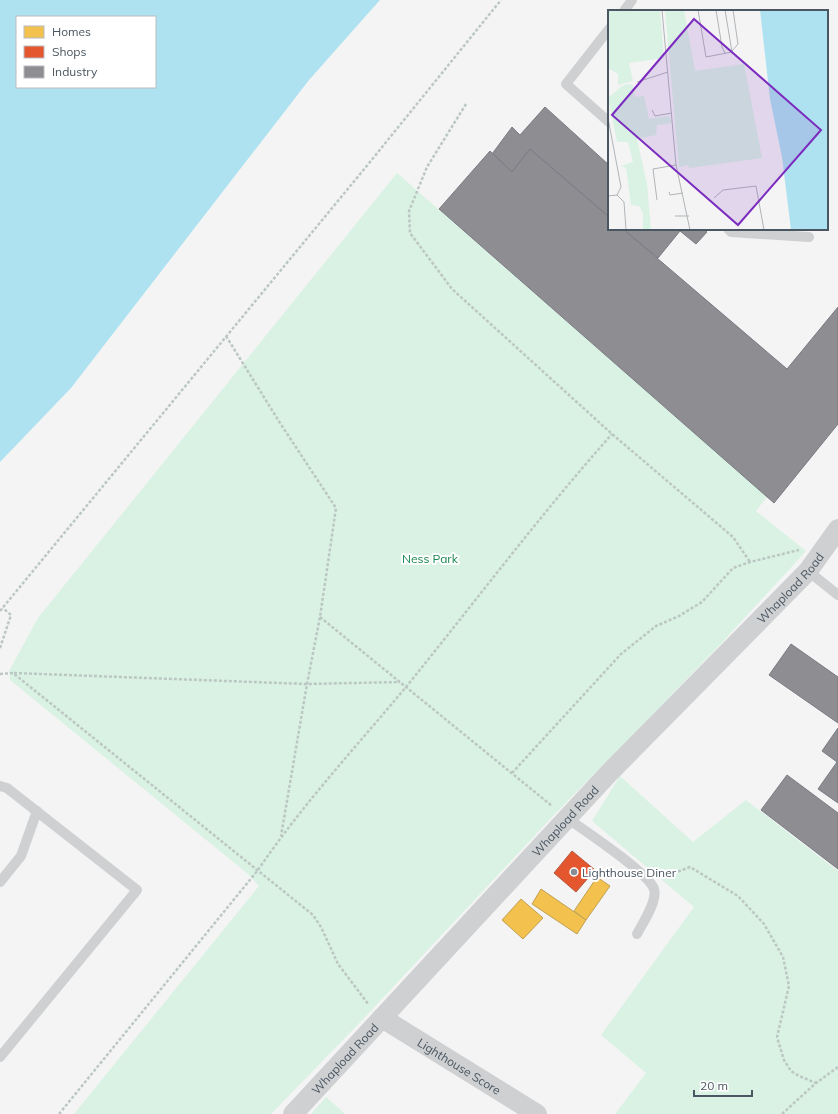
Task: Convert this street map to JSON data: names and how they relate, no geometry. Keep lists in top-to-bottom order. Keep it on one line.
{"streets":{"street":["Whapload Road","Lighthouse Score"]},"crossings":[["Whapload Road","Lighthouse Score"]],"parks":["Ness Park"],"places":["Lighthouse Diner"],"legend":["Homes","Shops","Industry"],"scale_bar":"20 m"}
